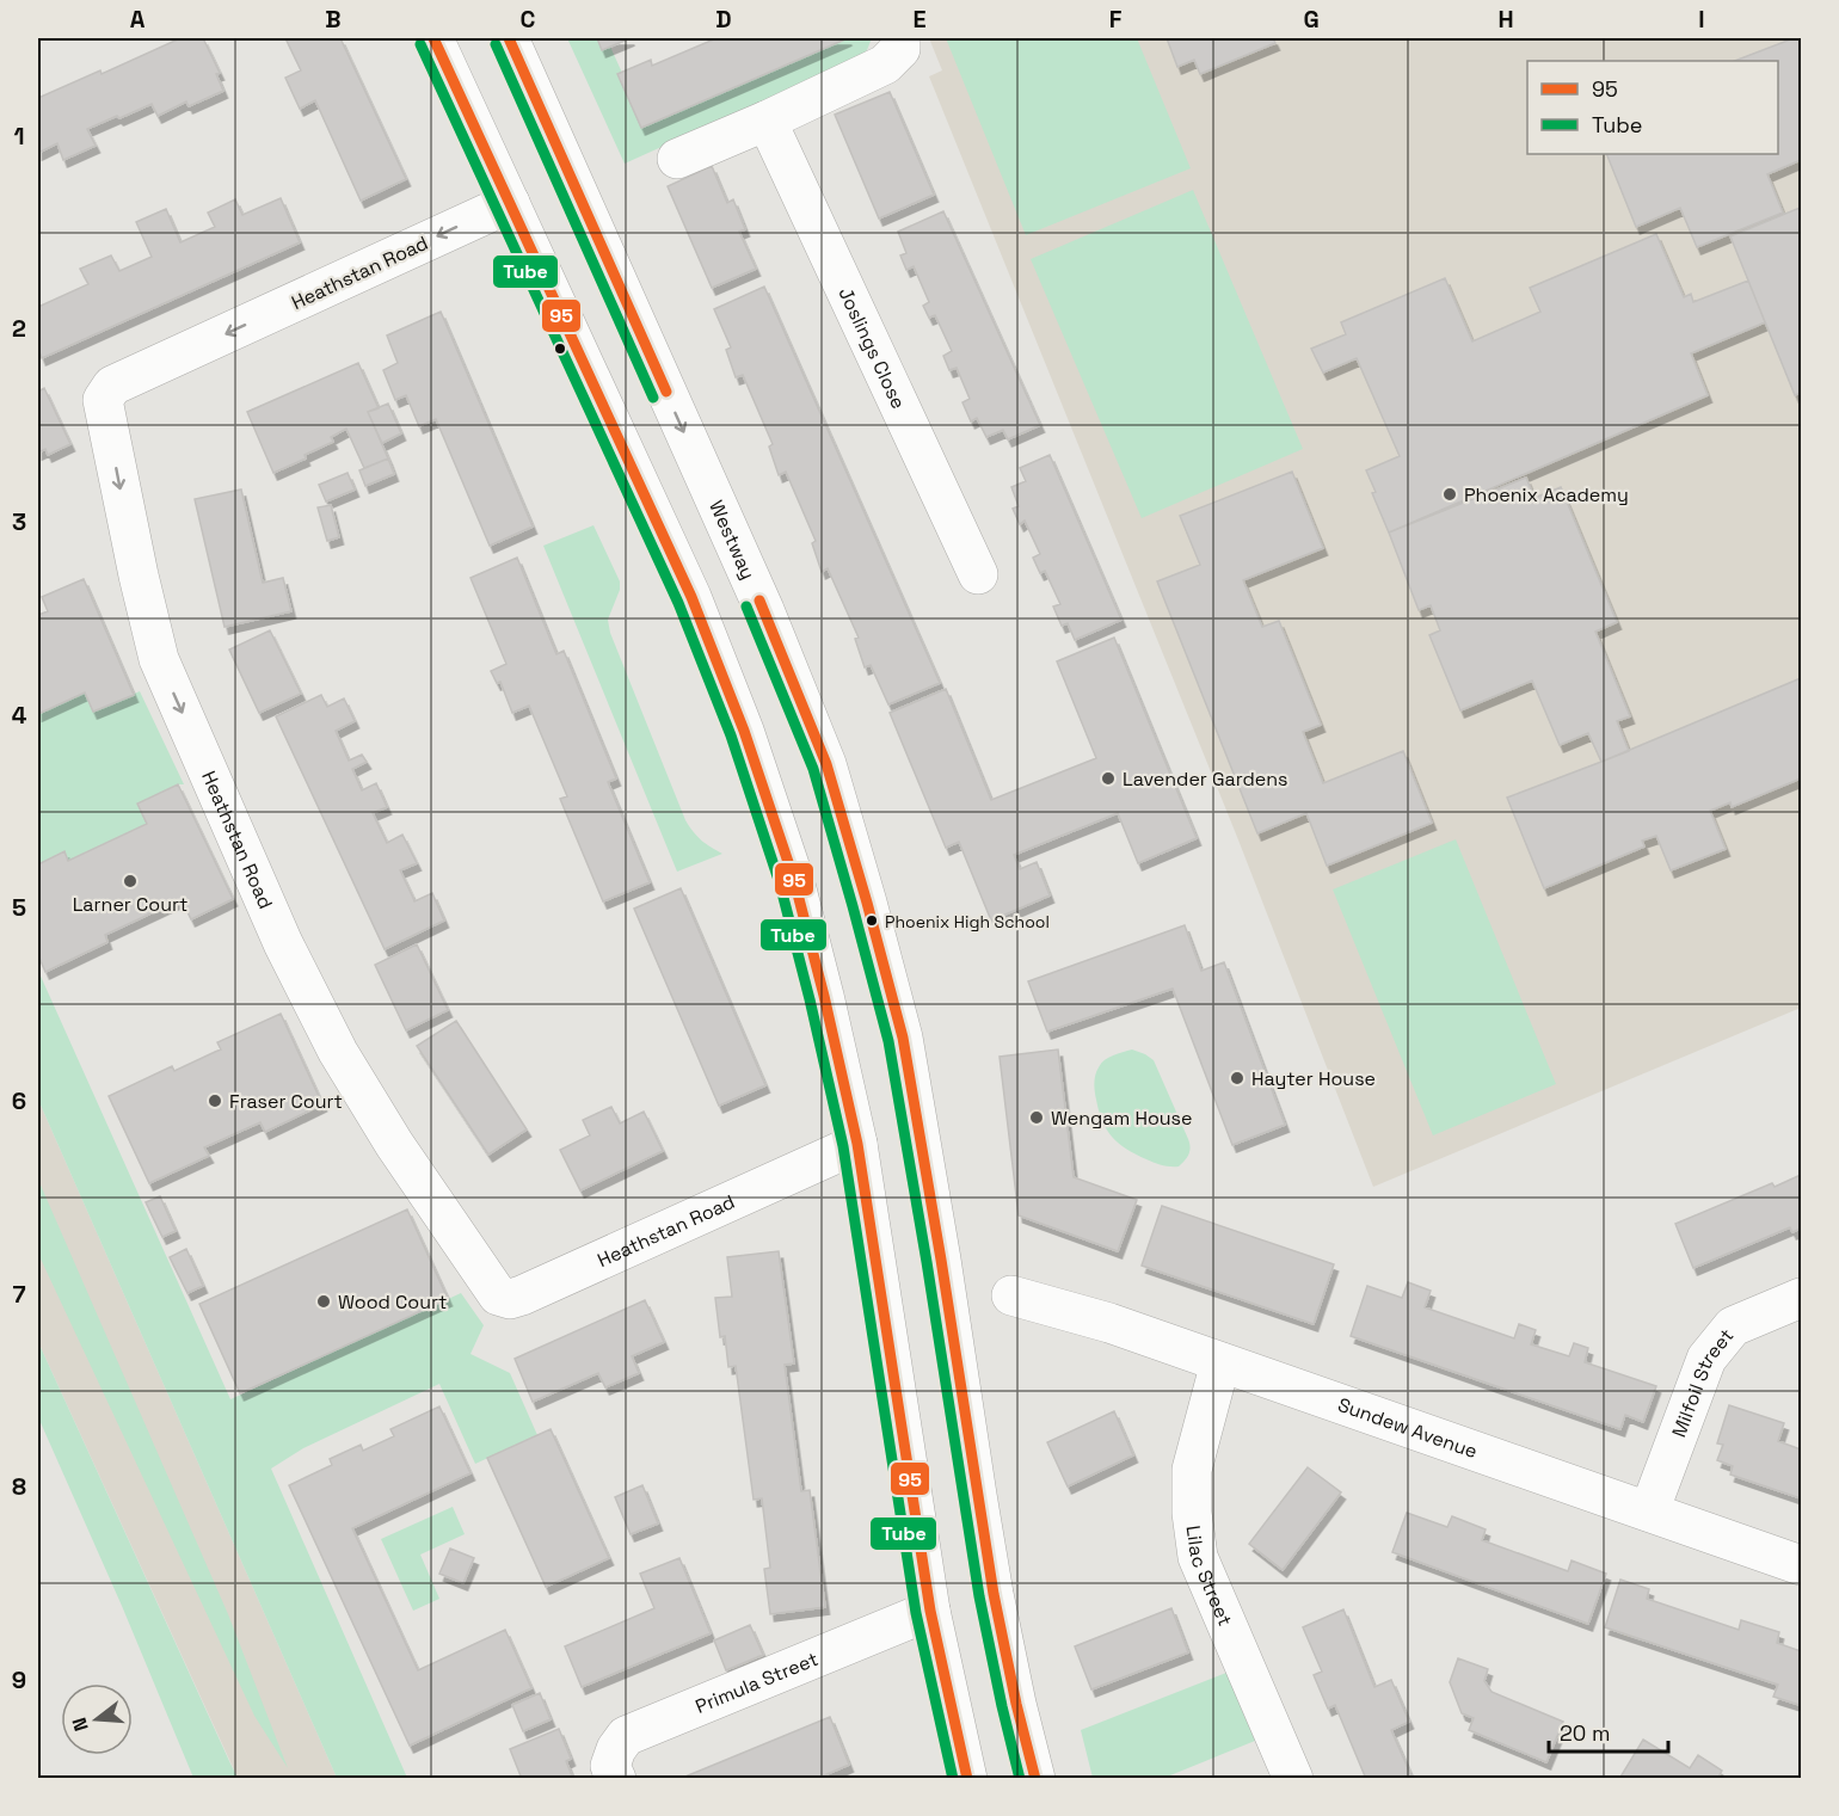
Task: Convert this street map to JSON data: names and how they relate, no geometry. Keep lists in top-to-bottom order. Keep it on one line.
{"streets":{"main road":["Heathstan Road","Joslings Close","Westway","Milfoil Street","Sundew Avenue","Lilac Street","Primula Street"]},"crossings":[["Milfoil Street","Sundew Avenue"],["Sundew Avenue","Lilac Street"]],"places":["Phoenix Academy","Lavender Gardens","Larner Court","Phoenix High School","Hayter House","Fraser Court","Wengam House","Wood Court"],"lines":["transit line 95","transit line Tube"],"legend":["95","Tube"],"scale_bar":"20 m","north":"left","grid":{"columns":["A","B","C","D","E","F","G","H","I"],"rows":["1","2","3","4","5","6","7","8","9"]}}
